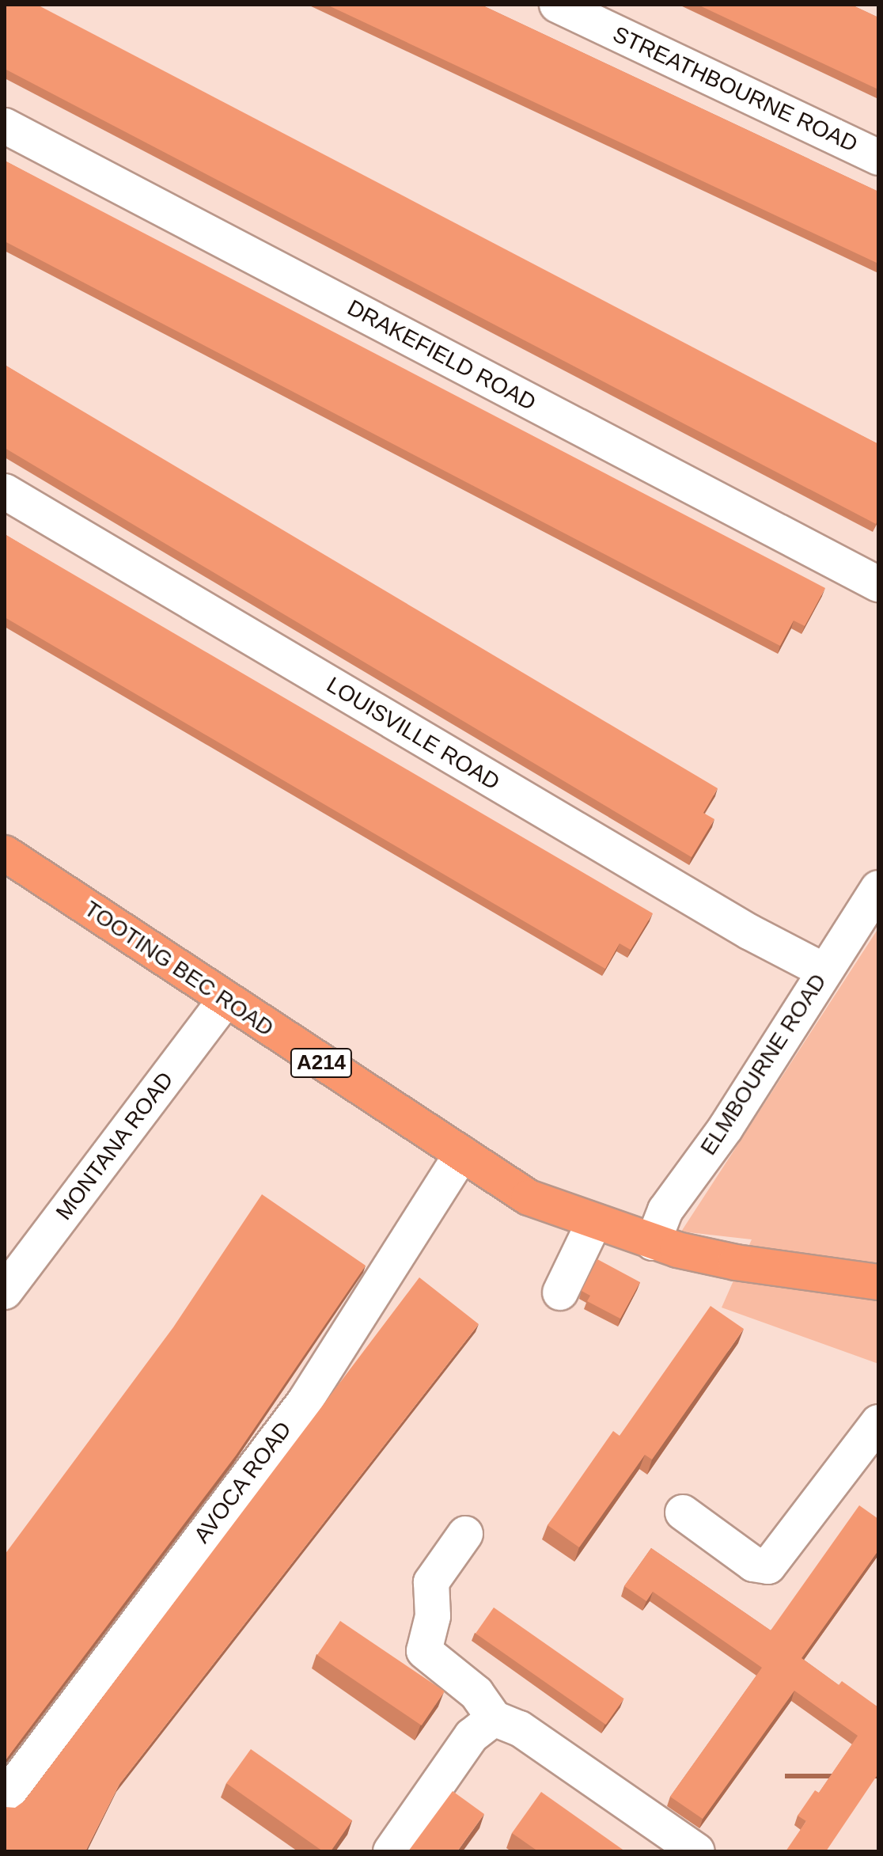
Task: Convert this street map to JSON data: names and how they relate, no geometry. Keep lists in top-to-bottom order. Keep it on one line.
{"streets":{"highway":["TOOTING BEC ROAD","A214"],"street":["STREATHBOURNE ROAD","DRAKEFIELD ROAD","LOUISVILLE ROAD","ELMBOURNE ROAD","MONTANA ROAD","AVOCA ROAD"]},"crossings":[["LOUISVILLE ROAD","ELMBOURNE ROAD"],["TOOTING BEC ROAD","ELMBOURNE ROAD"],["TOOTING BEC ROAD","MONTANA ROAD"],["TOOTING BEC ROAD","AVOCA ROAD"]]}
